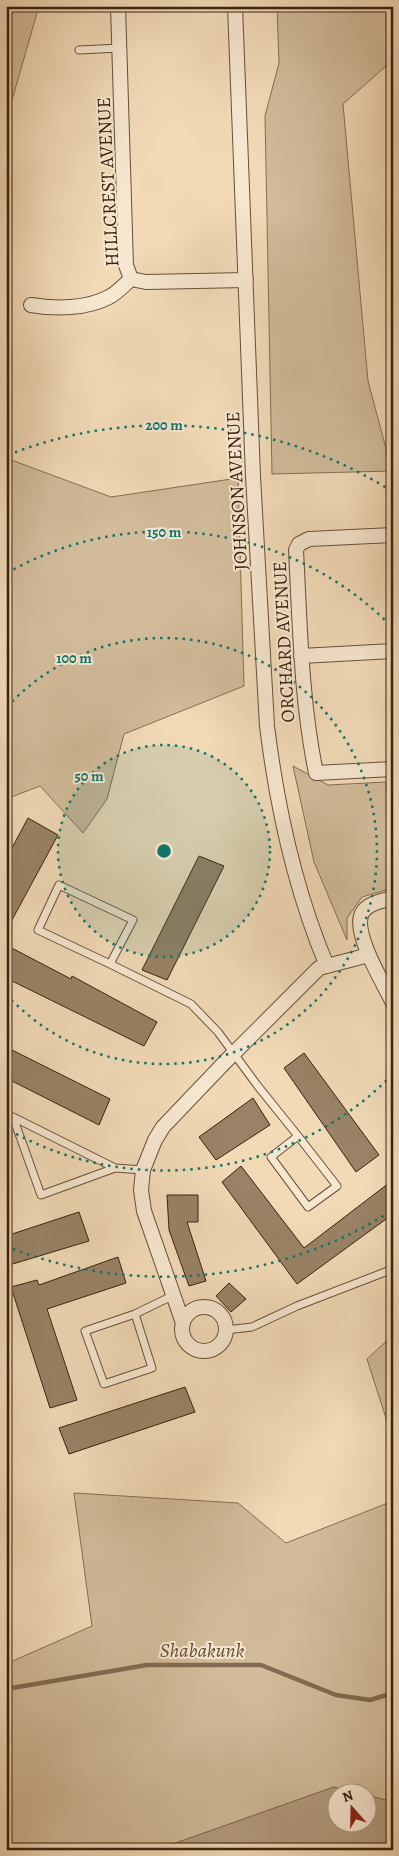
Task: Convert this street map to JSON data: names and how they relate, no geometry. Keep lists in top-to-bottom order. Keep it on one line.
{"streets":{"street":["HILLCREST AVENUE","JOHNSON AVENUE","ORCHARD AVENUE"]},"water":["Shabakunk"],"north":"top","rings":["200 m","150 m","100 m","50 m"]}
